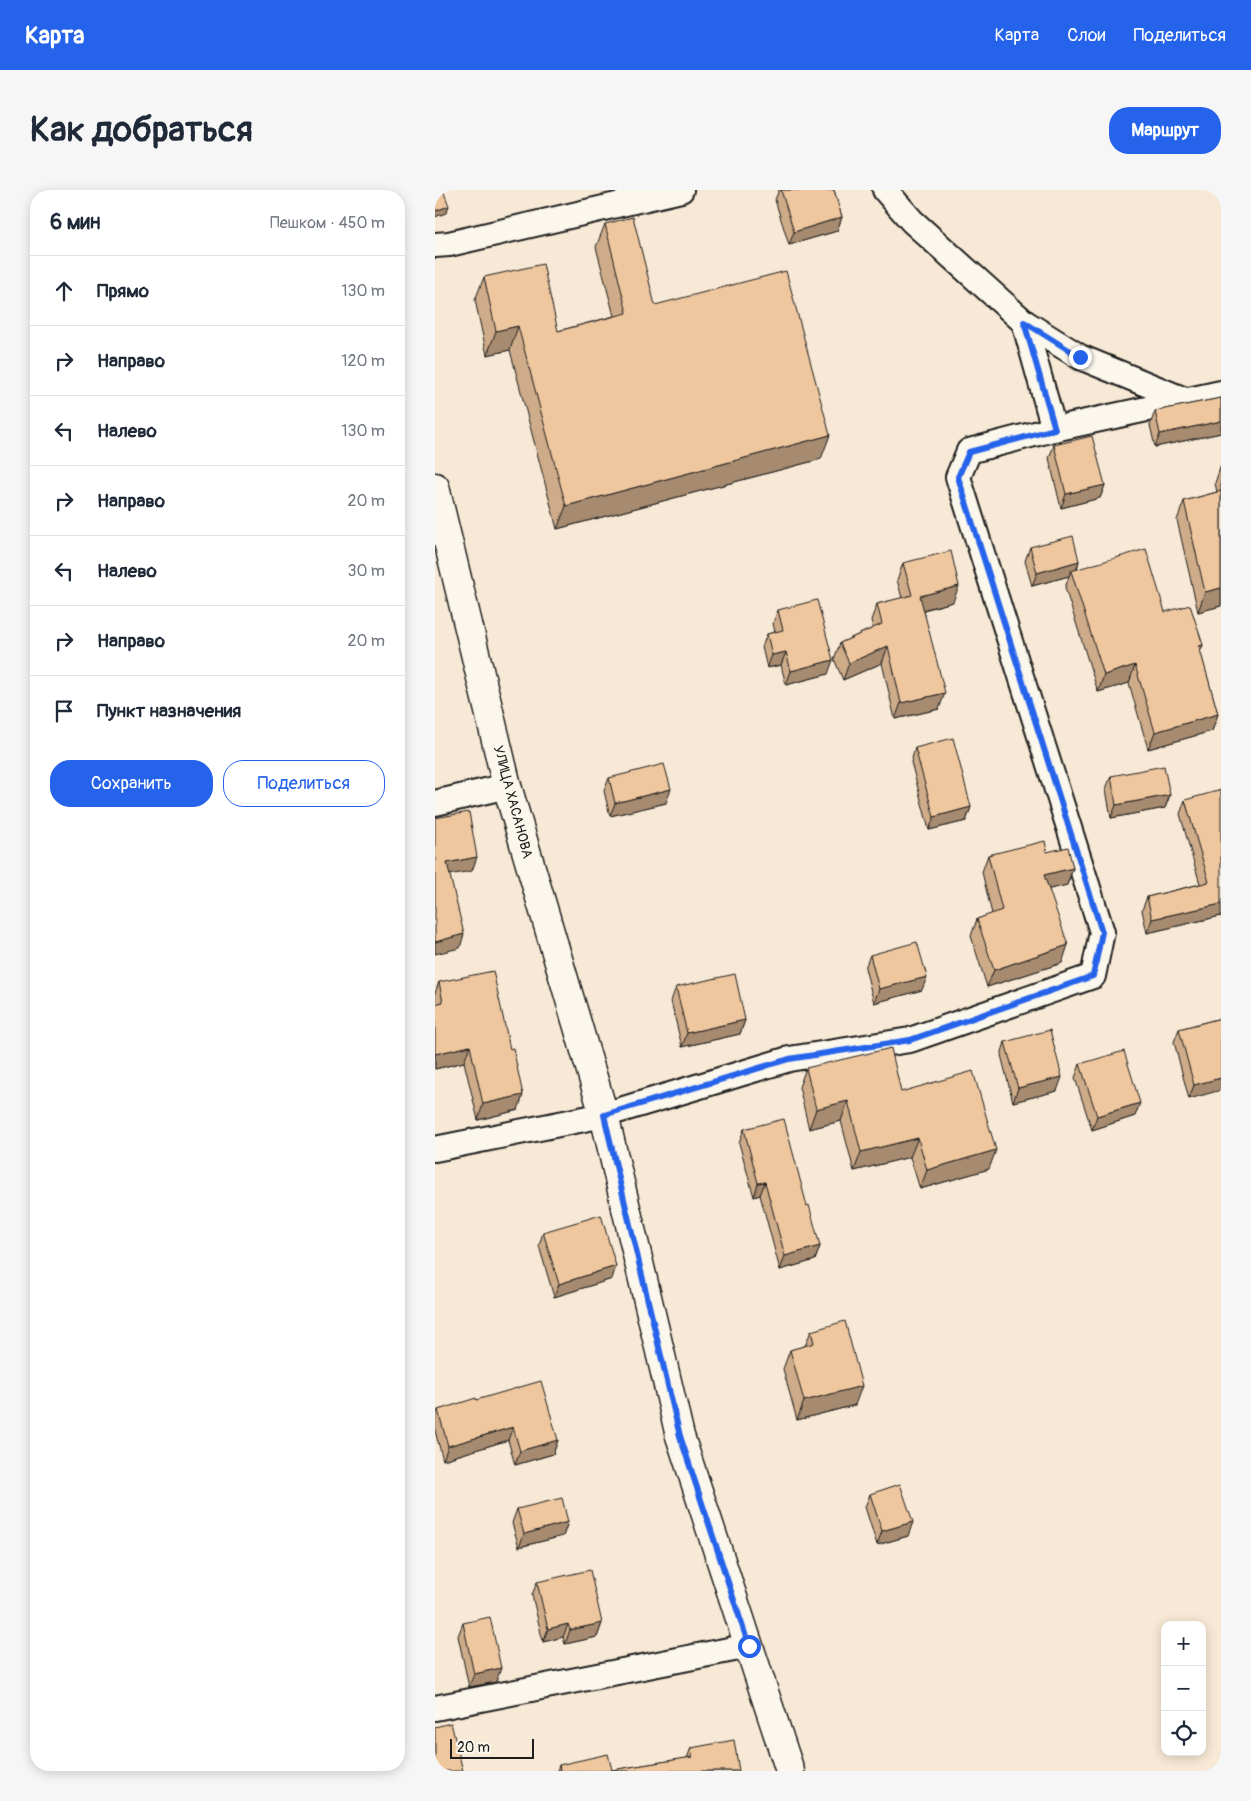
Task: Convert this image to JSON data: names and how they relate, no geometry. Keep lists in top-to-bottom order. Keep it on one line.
{"streets":{"street":["УЛИЦА ХАСАНОВА"]},"scale_bar":"20 m","page":{"header":"Карта","nav":["Карта","Слои","Поделиться"],"buttons":["Маршрут",["Сохранить","Поделиться"]],"title":"Как добраться","heading":["6 мин","Пешком · 450 m"],"list":[["Прямо","130 m"],["Направо","120 m"],["Налево","130 m"],["Направо","20 m"],["Налево","30 m"],["Направо","20 m"],"Пункт назначения"],"map_buttons":["+","−"],"scale":"20 m"}}
